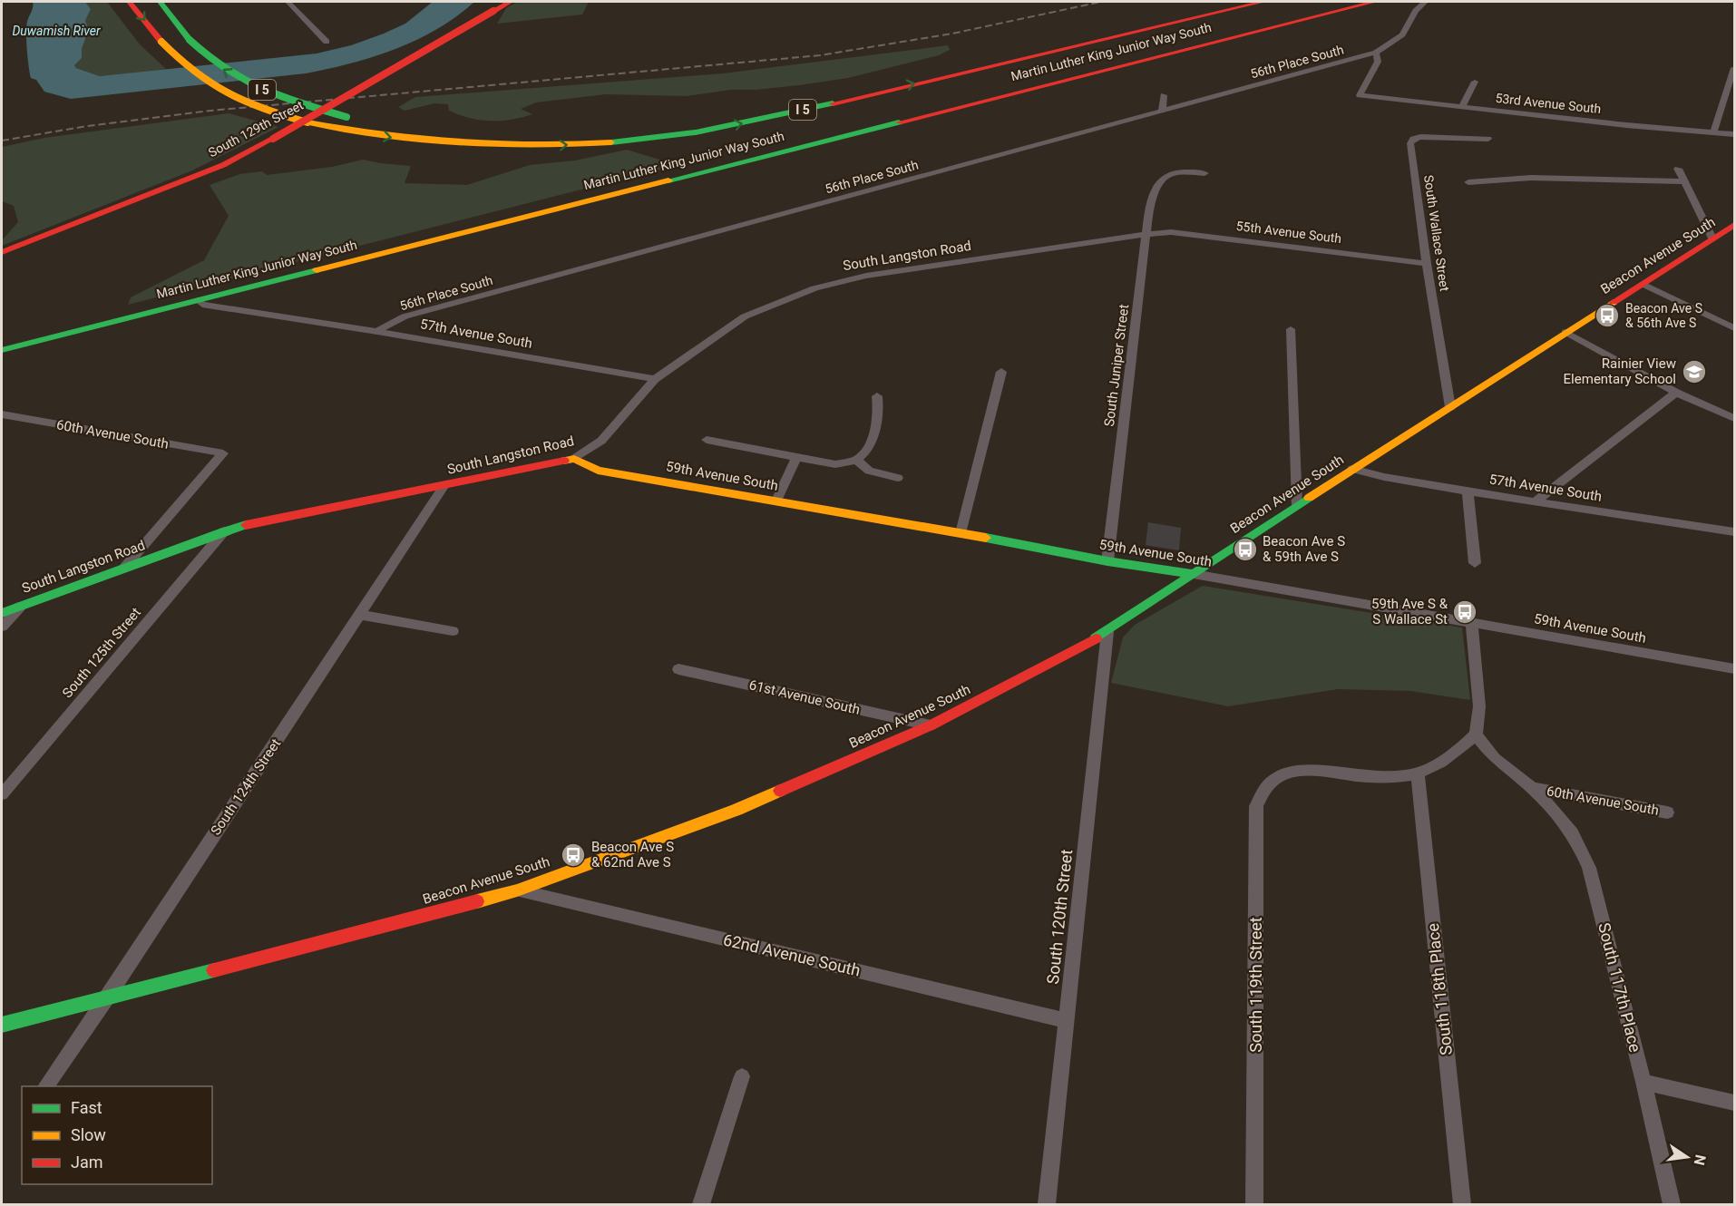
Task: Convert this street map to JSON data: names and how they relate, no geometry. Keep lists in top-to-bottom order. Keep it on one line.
{"streets":{"main road":["Martin Luther King Junior Way South","I 5","South 129th Street","South Langston Road","Beacon Avenue South","59th Avenue South"],"street":["56th Place South","53rd Avenue South","55th Avenue South","South Wallace Street","57th Avenue South","South Juniper Street","60th Avenue South","South 125th Street","61st Avenue South","South 124th Street","South 120th Street","62nd Avenue South","South 119th Street","South 117th Place","South 118th Place"]},"crossings":[["Martin Luther King Junior Way South","57th Avenue South"],["56th Place South","53rd Avenue South"],["56th Place South","57th Avenue South"],["55th Avenue South","South Wallace Street"],["55th Avenue South","South Langston Road"],["55th Avenue South","South Juniper Street"],["South Wallace Street","Beacon Avenue South"],["South Langston Road","57th Avenue South"],["South Langston Road","South Juniper Street"],["South Langston Road","60th Avenue South"],["South Langston Road","59th Avenue South"],["South Langston Road","South 125th Street"],["South Langston Road","South 124th Street"],["Beacon Avenue South","57th Avenue South"],["Beacon Avenue South","59th Avenue South"],["Beacon Avenue South","61st Avenue South"],["Beacon Avenue South","South 124th Street"],["Beacon Avenue South","South 120th Street"],["Beacon Avenue South","62nd Avenue South"],["South Juniper Street","59th Avenue South"],["60th Avenue South","South 117th Place"],["South 120th Street","62nd Avenue South"],["South 119th Street","South 118th Place"]],"water":["Duwamish River"],"places":{"bus stop":["Beacon Ave S & 56th Ave S","Beacon Ave S & 59th Ave S","59th Ave S & S Wallace St","Beacon Ave S & 62nd Ave S"],"school or university":["Rainier View Elementary School"]},"legend":["Fast","Slow","Jam"],"north":"right"}
